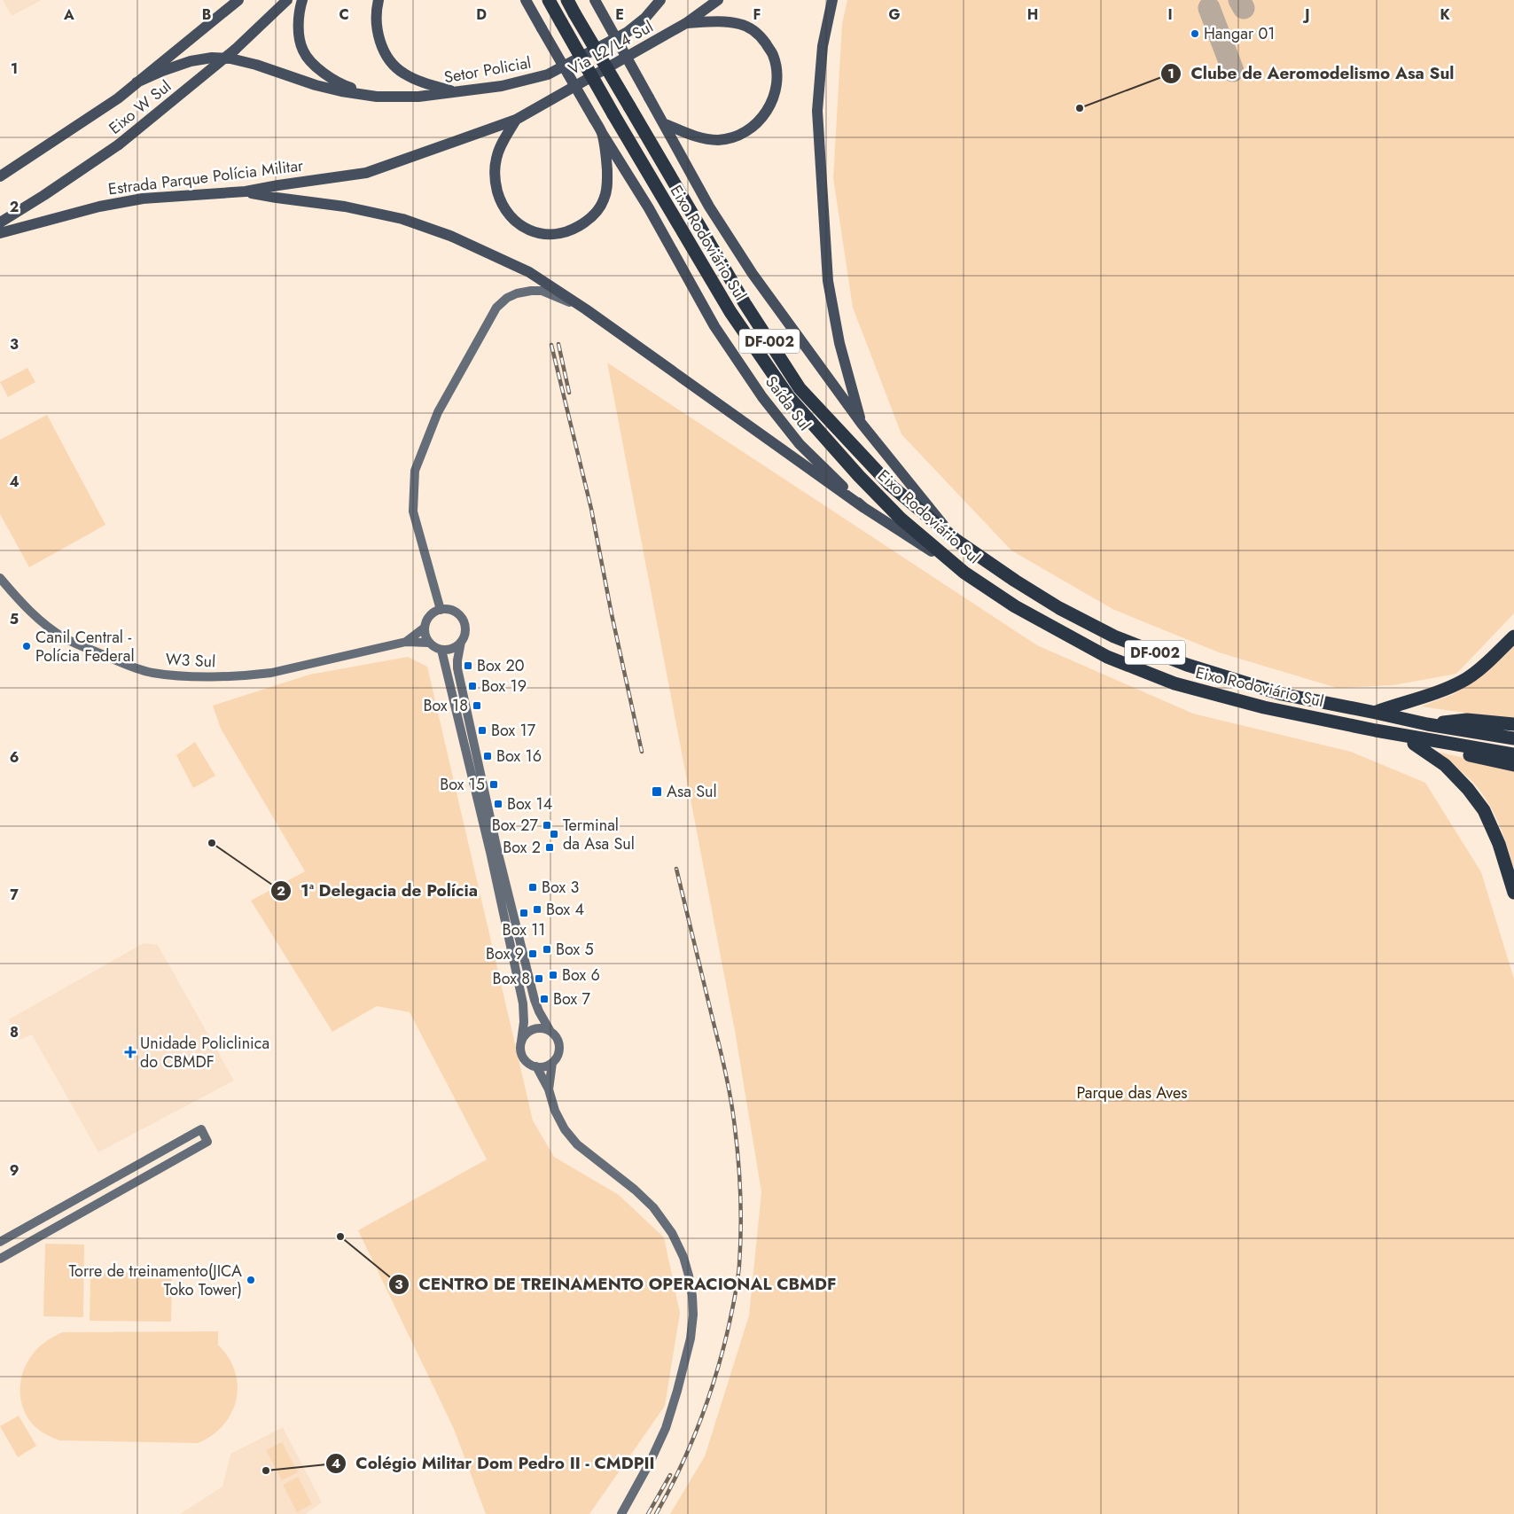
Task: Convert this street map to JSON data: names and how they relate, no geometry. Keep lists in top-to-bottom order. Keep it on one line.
{"streets":{"highway":["Eixo Rodoviário Sul","DF-002"],"main road":["Via L2/L4 Sul","Setor Policial","Eixo W Sul","Estrada Parque Polícia Militar","Saída Sul"],"street":["W3 Sul"]},"crossings":[["Via L2/L4 Sul","Estrada Parque Polícia Militar"],["Eixo Rodoviário Sul","Saída Sul"]],"parks":["Parque das Aves"],"places":{"other":["Hangar 01","Clube de Aeromodelismo Asa Sul","Canil Central - Polícia Federal","1ª Delegacia de Polícia","CENTRO DE TREINAMENTO OPERACIONAL CBMDF","Torre de treinamento(JICA Toko Tower)","Colégio Militar Dom Pedro II - CMDPII"],"transit":["Box 20","Box 19","Box 18","Box 17","Box 16","Box 15","Asa Sul","Box 14","Box 27","Terminal da Asa Sul","Box 2","Box 3","Box 4","Box 11","Box 5","Box 9","Box 6","Box 8","Box 7"],"health":["Unidade Policlinica do CBMDF"]},"grid":{"columns":["A","B","C","D","E","F","G","H","I","J","K"],"rows":["1","2","3","4","5","6","7","8","9"]}}
